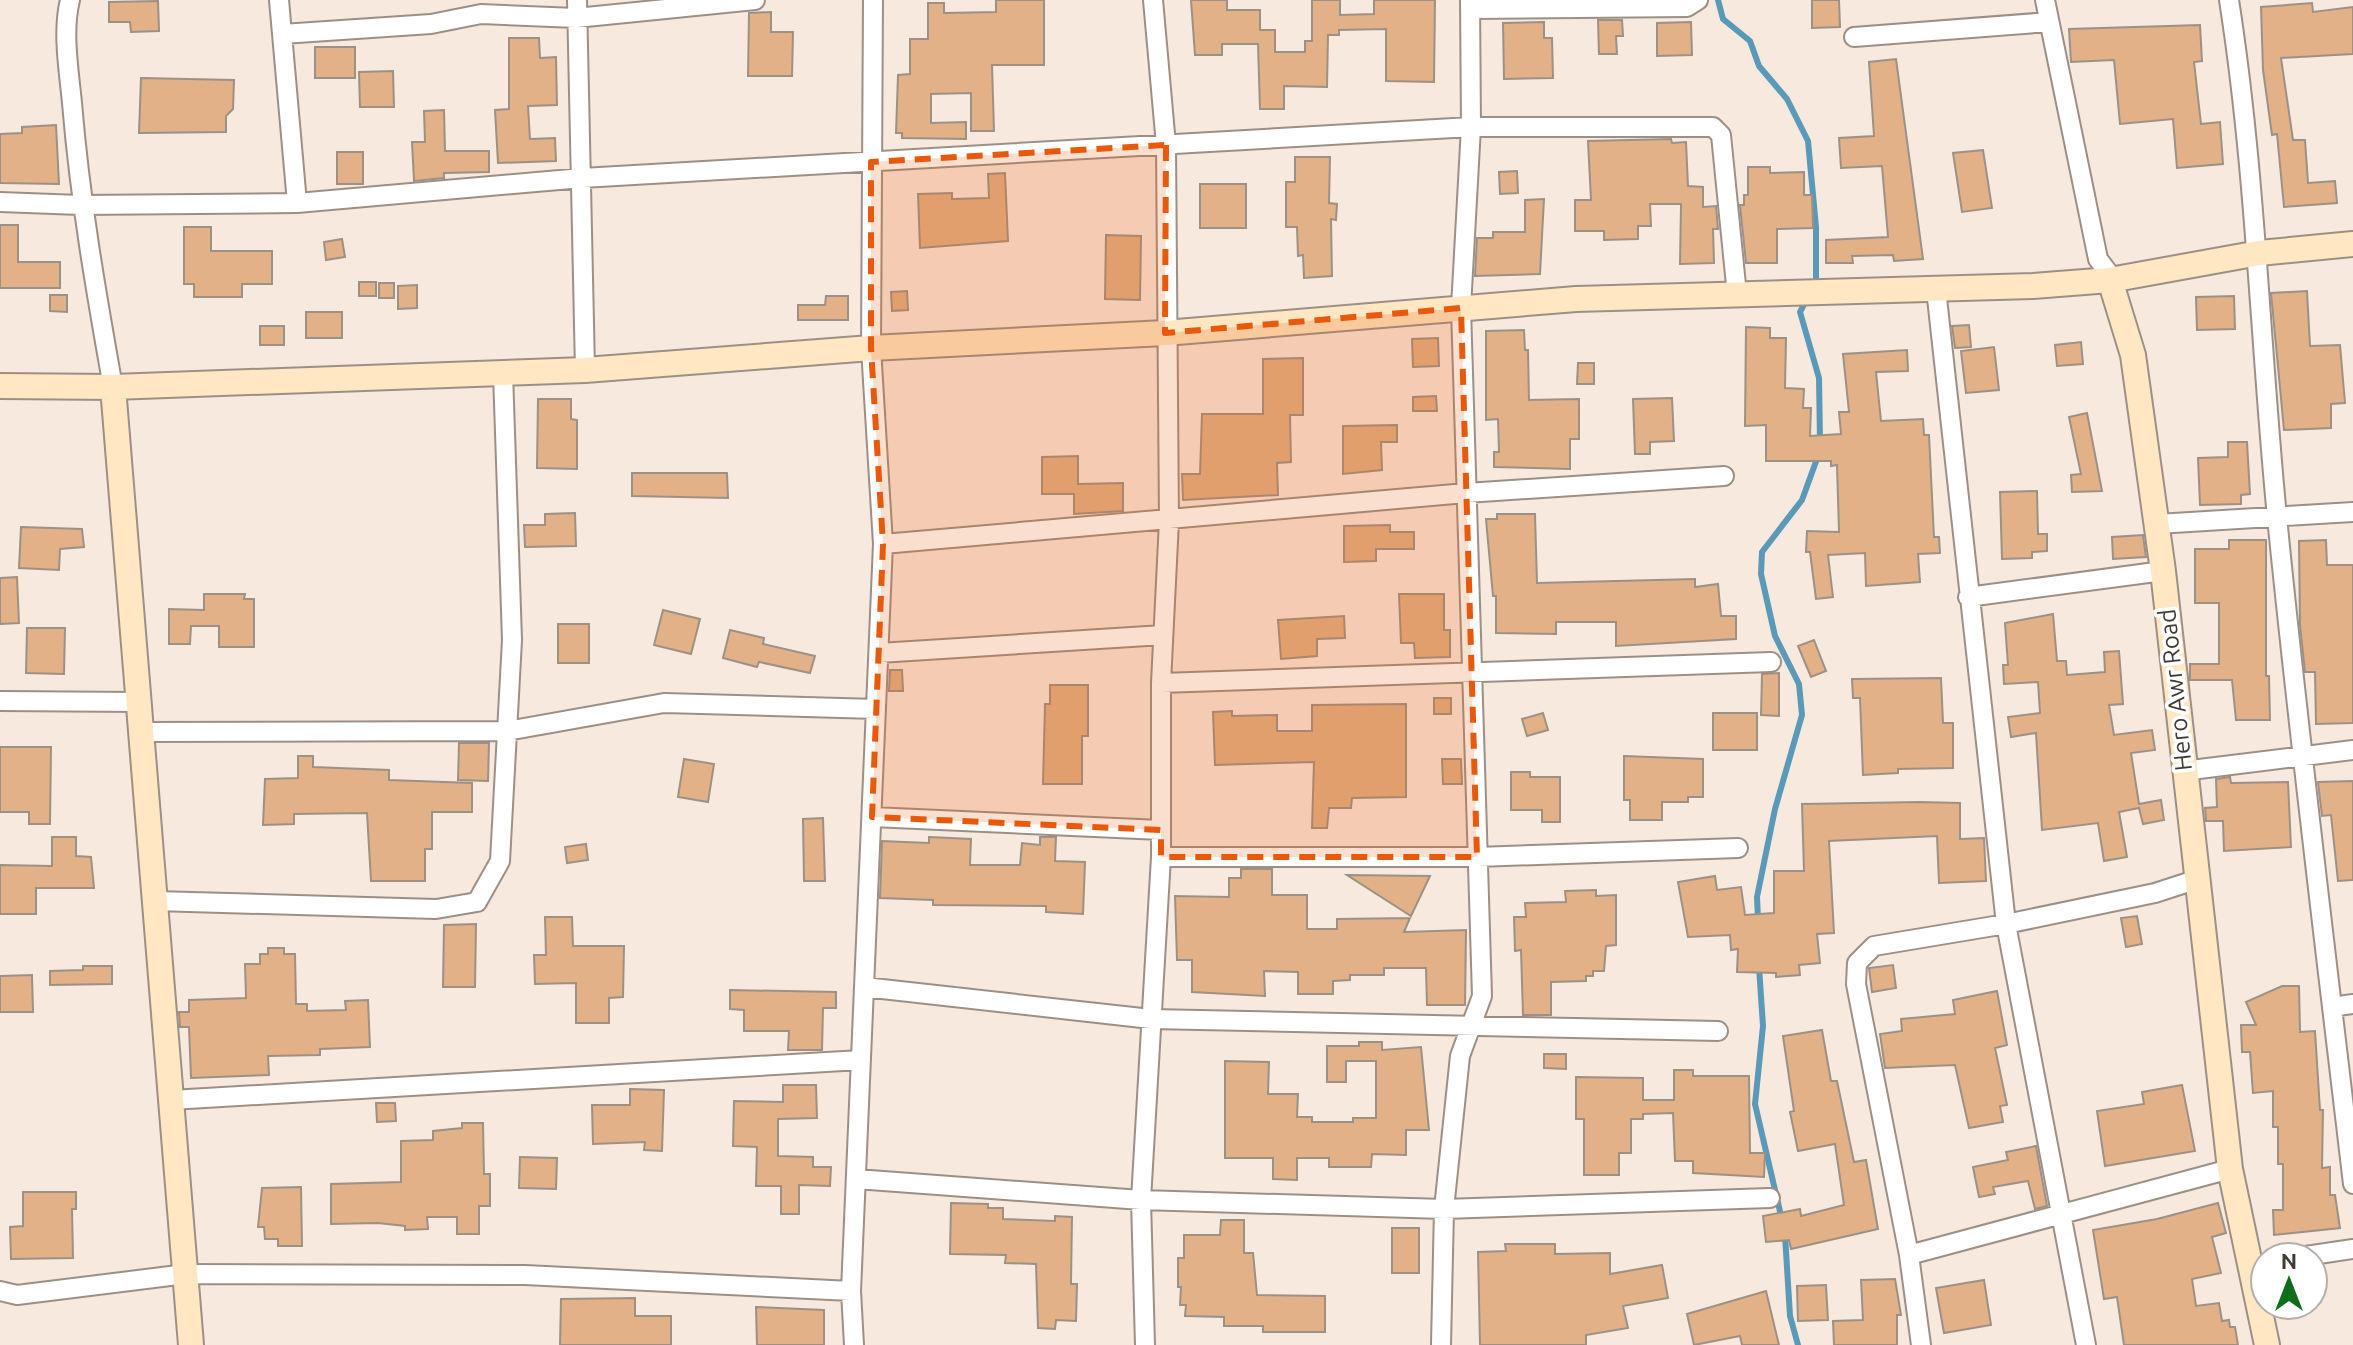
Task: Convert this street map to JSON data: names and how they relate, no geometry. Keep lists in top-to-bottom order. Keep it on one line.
{"streets":{"main road":["Hero Awr Road"]},"north":"top"}
